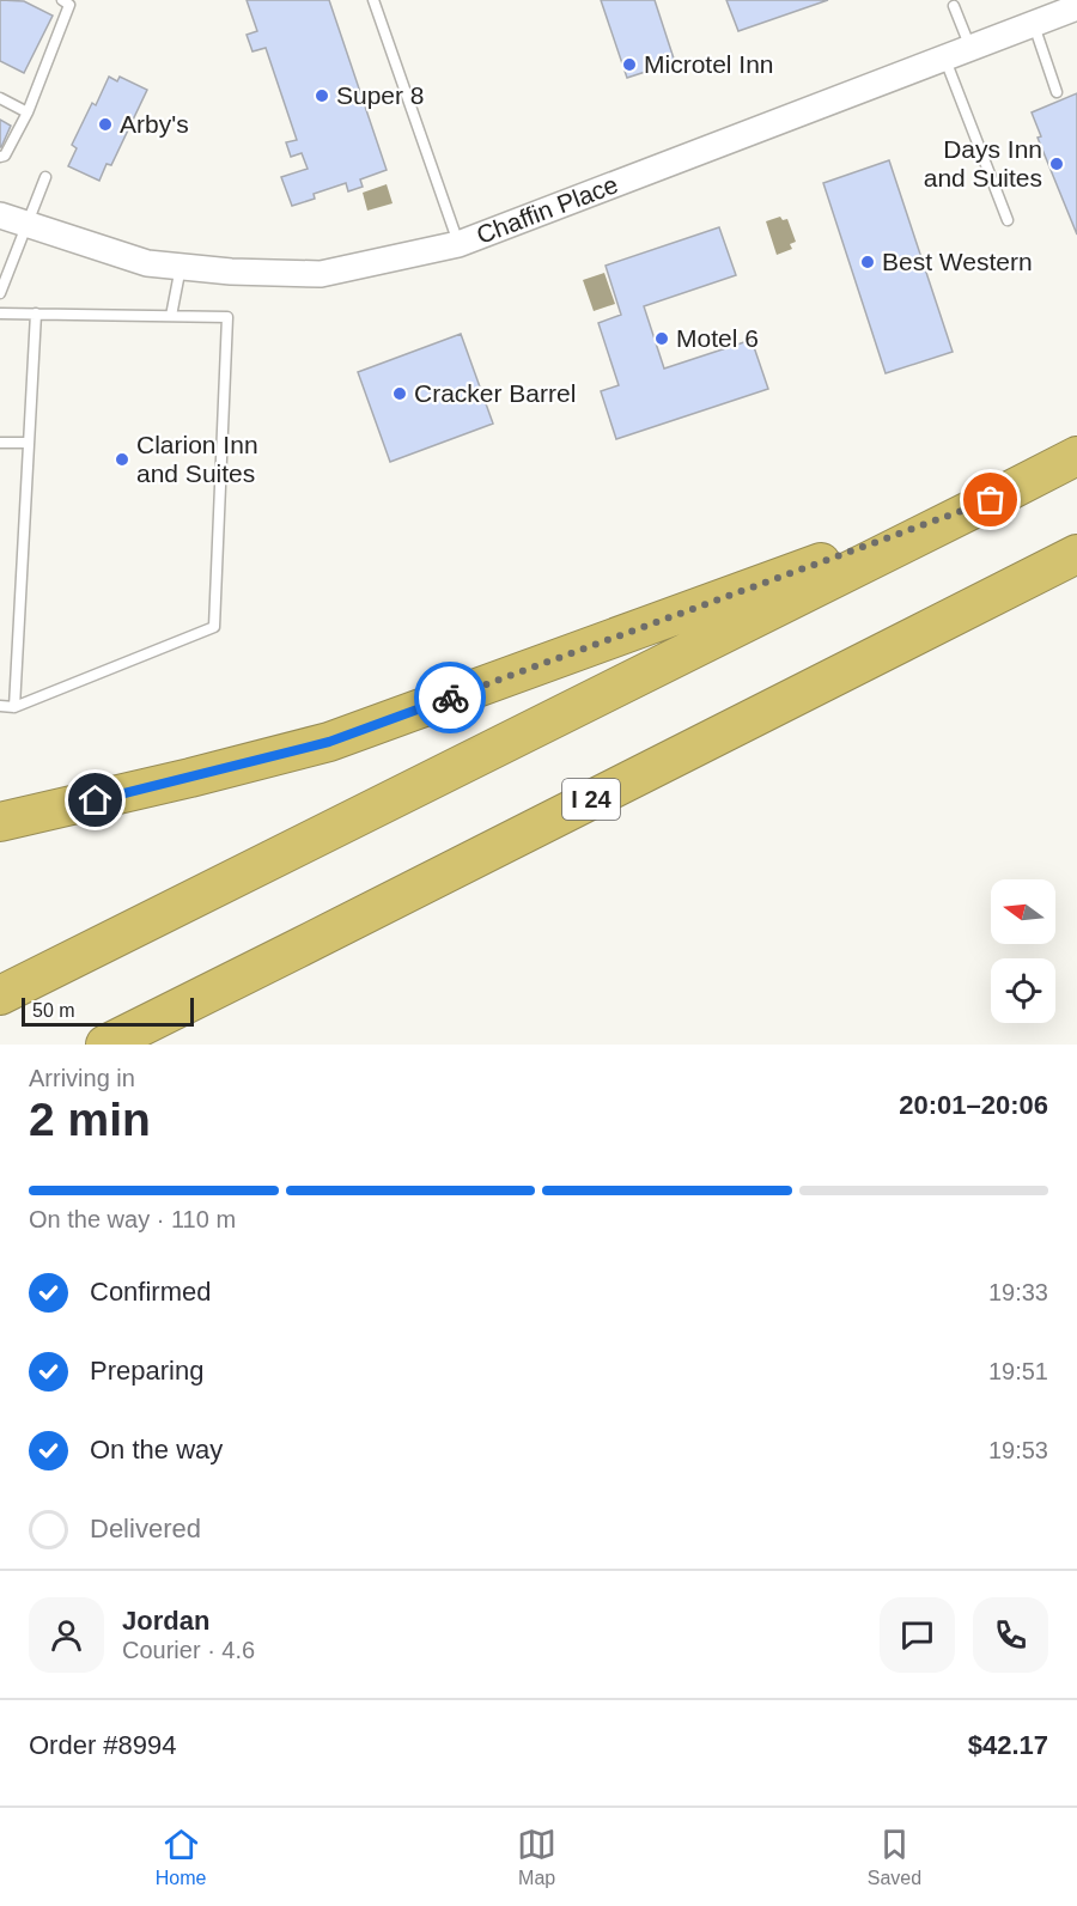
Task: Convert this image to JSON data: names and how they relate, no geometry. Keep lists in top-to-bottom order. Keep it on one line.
{"streets":{"highway":["I 24"],"street":["Chaffin Place"]},"places":["Microtel Inn","Super 8","Arby's","Days Inn and Suites","Best Western","Motel 6","Cracker Barrel","Clarion Inn and Suites"],"scale_bar":"50 m","north":"left","page":{"scale":"50 m","heading":["2 min","Arriving in","20:01–20:06"],"panel":["Jordan","Courier · 4.6","Order #8994","$42.17"],"bar":"On the way · 110 m","list":[["Confirmed","19:33"],["Preparing","19:51"],["On the way","19:53"],"Delivered"],"tabs":["Home","Map","Saved"]}}
